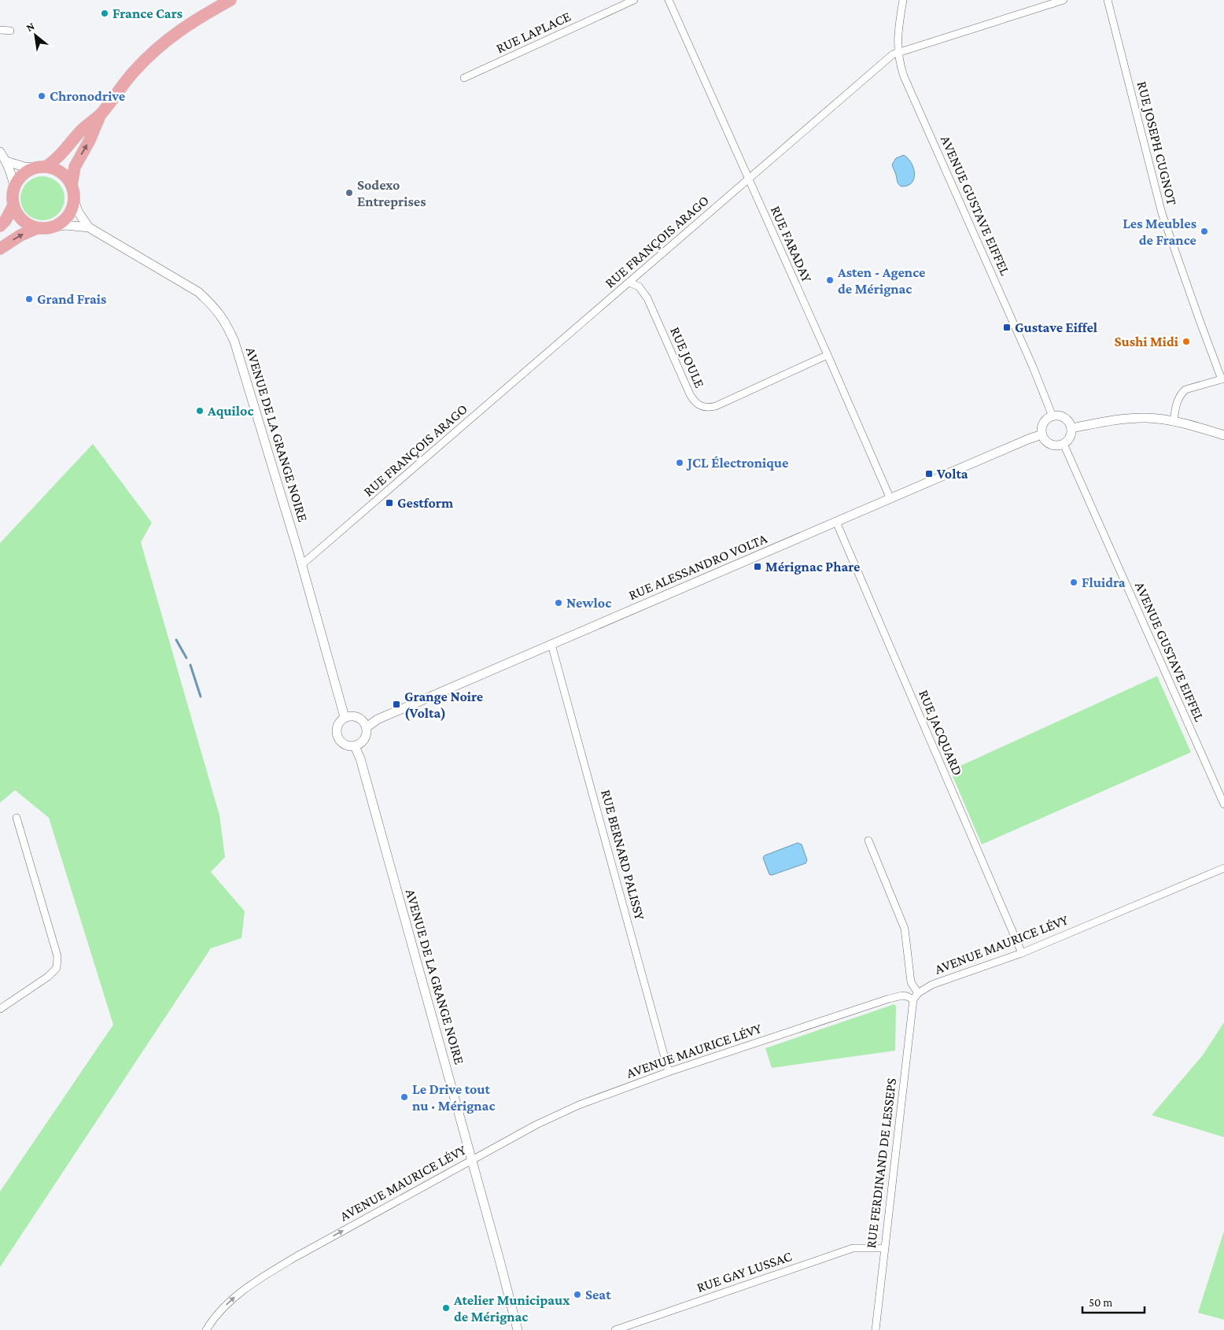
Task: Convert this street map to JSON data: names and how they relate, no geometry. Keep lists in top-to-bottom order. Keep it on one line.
{"streets":{"street":["RUE LAPLACE","RUE JOSEPH CUGNOT","AVENUE GUSTAVE EIFFEL","RUE FRANÇOIS ARAGO","RUE FARADAY","RUE JOULE","AVENUE DE LA GRANGE NOIRE","RUE ALESSANDRO VOLTA","RUE JACQUARD","RUE BERNARD PALISSY","AVENUE MAURICE LÉVY","RUE FERDINAND DE LESSEPS","RUE GAY LUSSAC"]},"crossings":[["AVENUE GUSTAVE EIFFEL","RUE FRANÇOIS ARAGO"],["AVENUE GUSTAVE EIFFEL","RUE ALESSANDRO VOLTA"],["RUE FRANÇOIS ARAGO","RUE FARADAY"],["RUE FRANÇOIS ARAGO","RUE JOULE"],["RUE FRANÇOIS ARAGO","AVENUE DE LA GRANGE NOIRE"],["RUE FARADAY","RUE JOULE"],["RUE FARADAY","RUE ALESSANDRO VOLTA"],["AVENUE DE LA GRANGE NOIRE","RUE ALESSANDRO VOLTA"],["AVENUE DE LA GRANGE NOIRE","AVENUE MAURICE LÉVY"],["RUE ALESSANDRO VOLTA","RUE JACQUARD"],["RUE ALESSANDRO VOLTA","RUE BERNARD PALISSY"],["RUE JACQUARD","AVENUE MAURICE LÉVY"],["RUE BERNARD PALISSY","AVENUE MAURICE LÉVY"],["AVENUE MAURICE LÉVY","RUE FERDINAND DE LESSEPS"],["RUE FERDINAND DE LESSEPS","RUE GAY LUSSAC"]],"places":{"other":["France Cars","Chronodrive","Sodexo Entreprises","Les Meubles de France","Asten - Agence de Mérignac","Grand Frais","Sushi Midi","Aquiloc","JCL Électronique","Fluidra","Newloc","Le Drive tout nu · Mérignac","Seat","Atelier Municipaux de Mérignac"],"transit":["Gustave Eiffel","Volta","Gestform","Mérignac Phare","Grange Noire (Volta)"]},"scale_bar":"50 m","north":"top left"}
